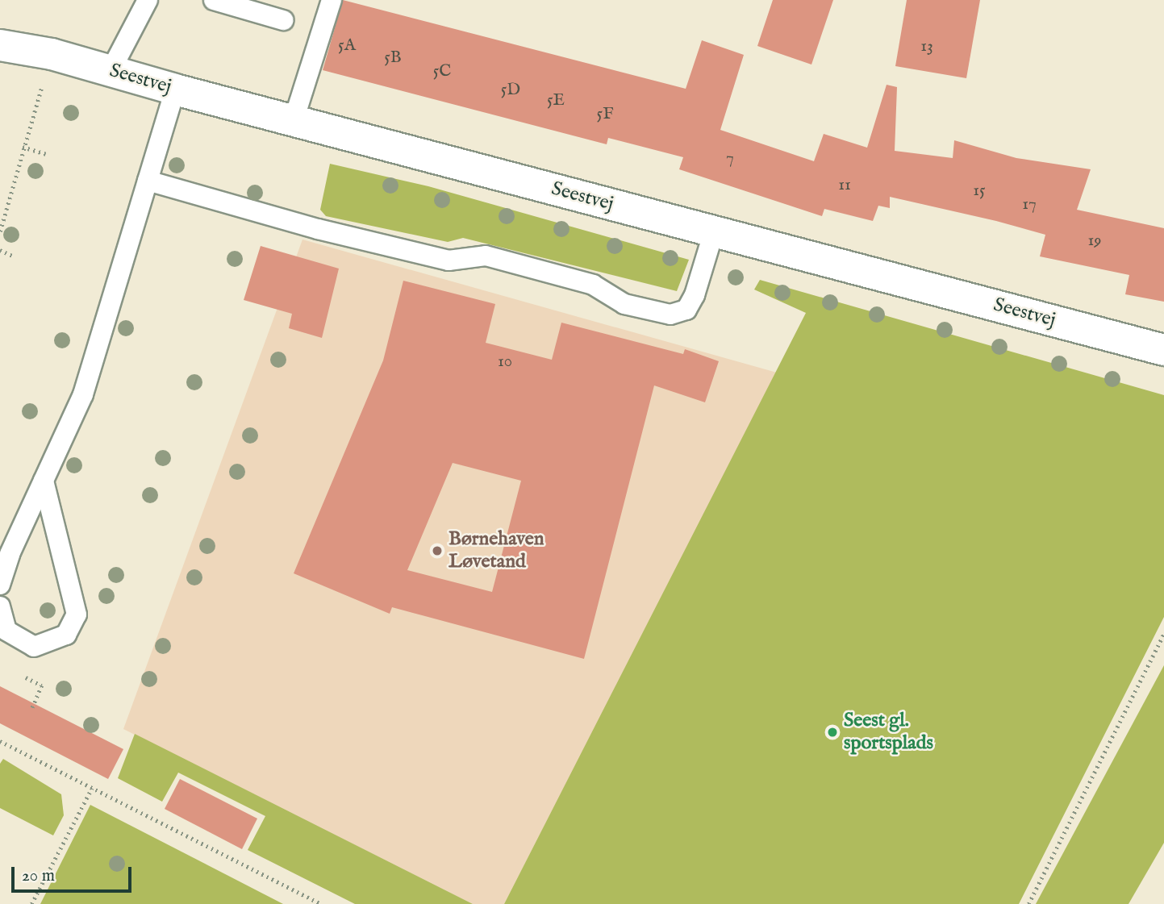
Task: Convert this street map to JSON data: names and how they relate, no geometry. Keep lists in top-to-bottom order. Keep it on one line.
{"streets":{"street":["Seestvej"]},"places":["Børnehaven Løvetand","Seest gl. sportsplads"],"house_numbers":["5A","13","5B","5C","5D","5E","5F","7","11","15","17","19","10"],"scale_bar":"20 m"}
